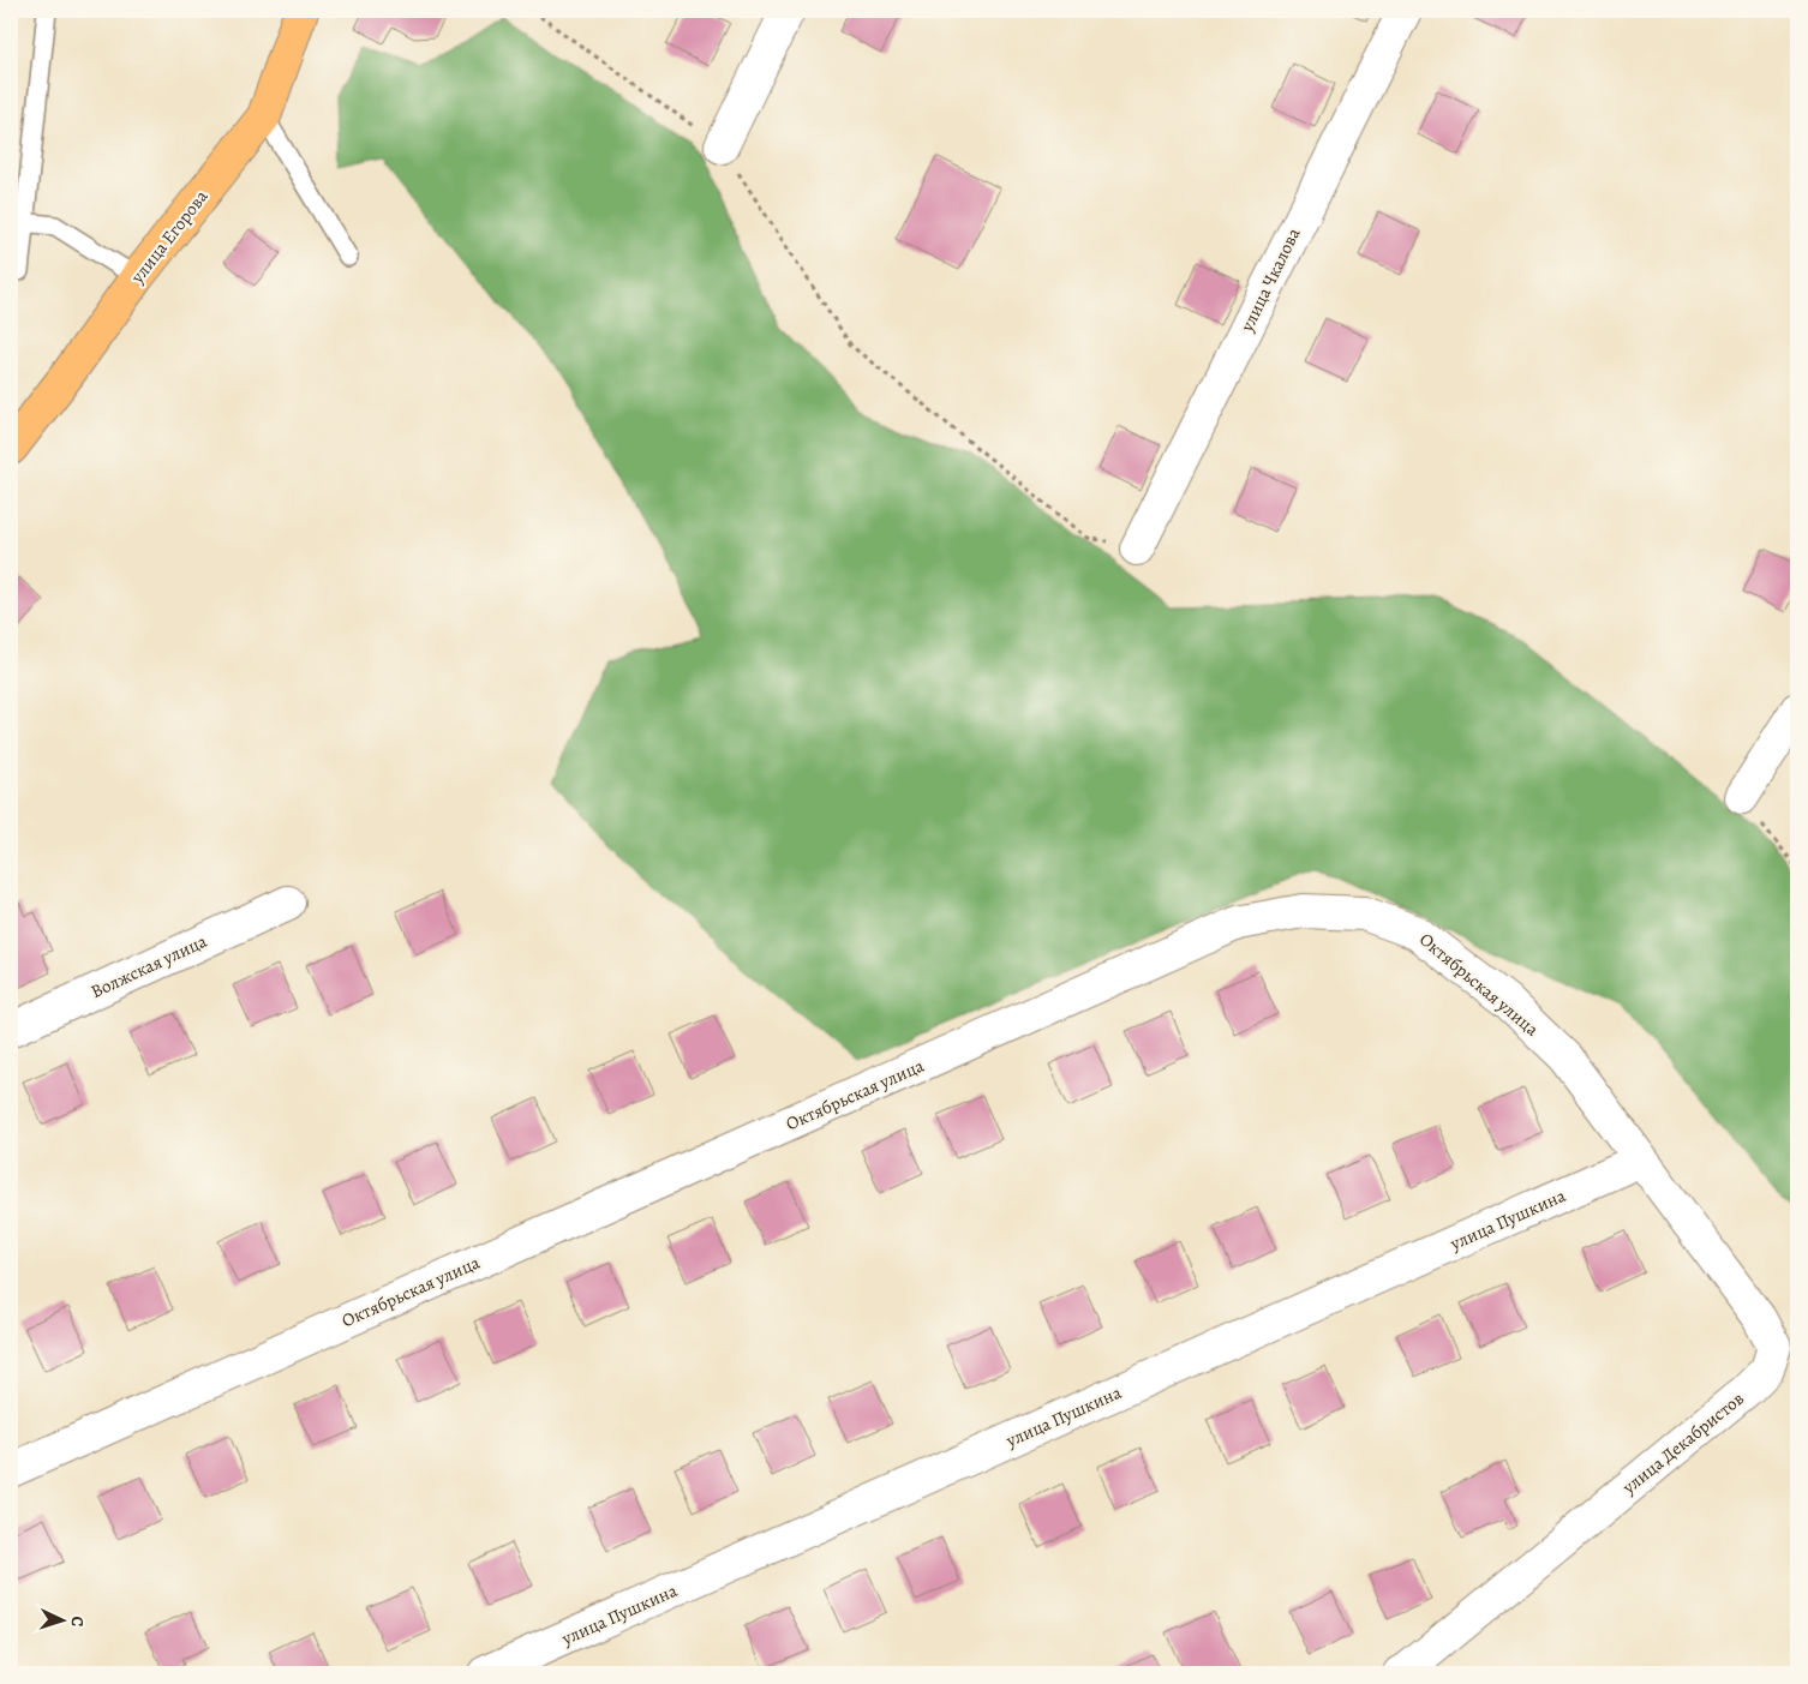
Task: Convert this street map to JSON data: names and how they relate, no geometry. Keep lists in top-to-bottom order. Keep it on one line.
{"streets":{"main road":["улица Егорова"],"street":["улица Чкалова","Волжская улица","Октябрьская улица","улица Пушкина","улица Декабристов"]},"crossings":[["Октябрьская улица","улица Пушкина"],["Октябрьская улица","улица Декабристов"],["улица Пушкина","улица Декабристов"]],"north":"right"}
